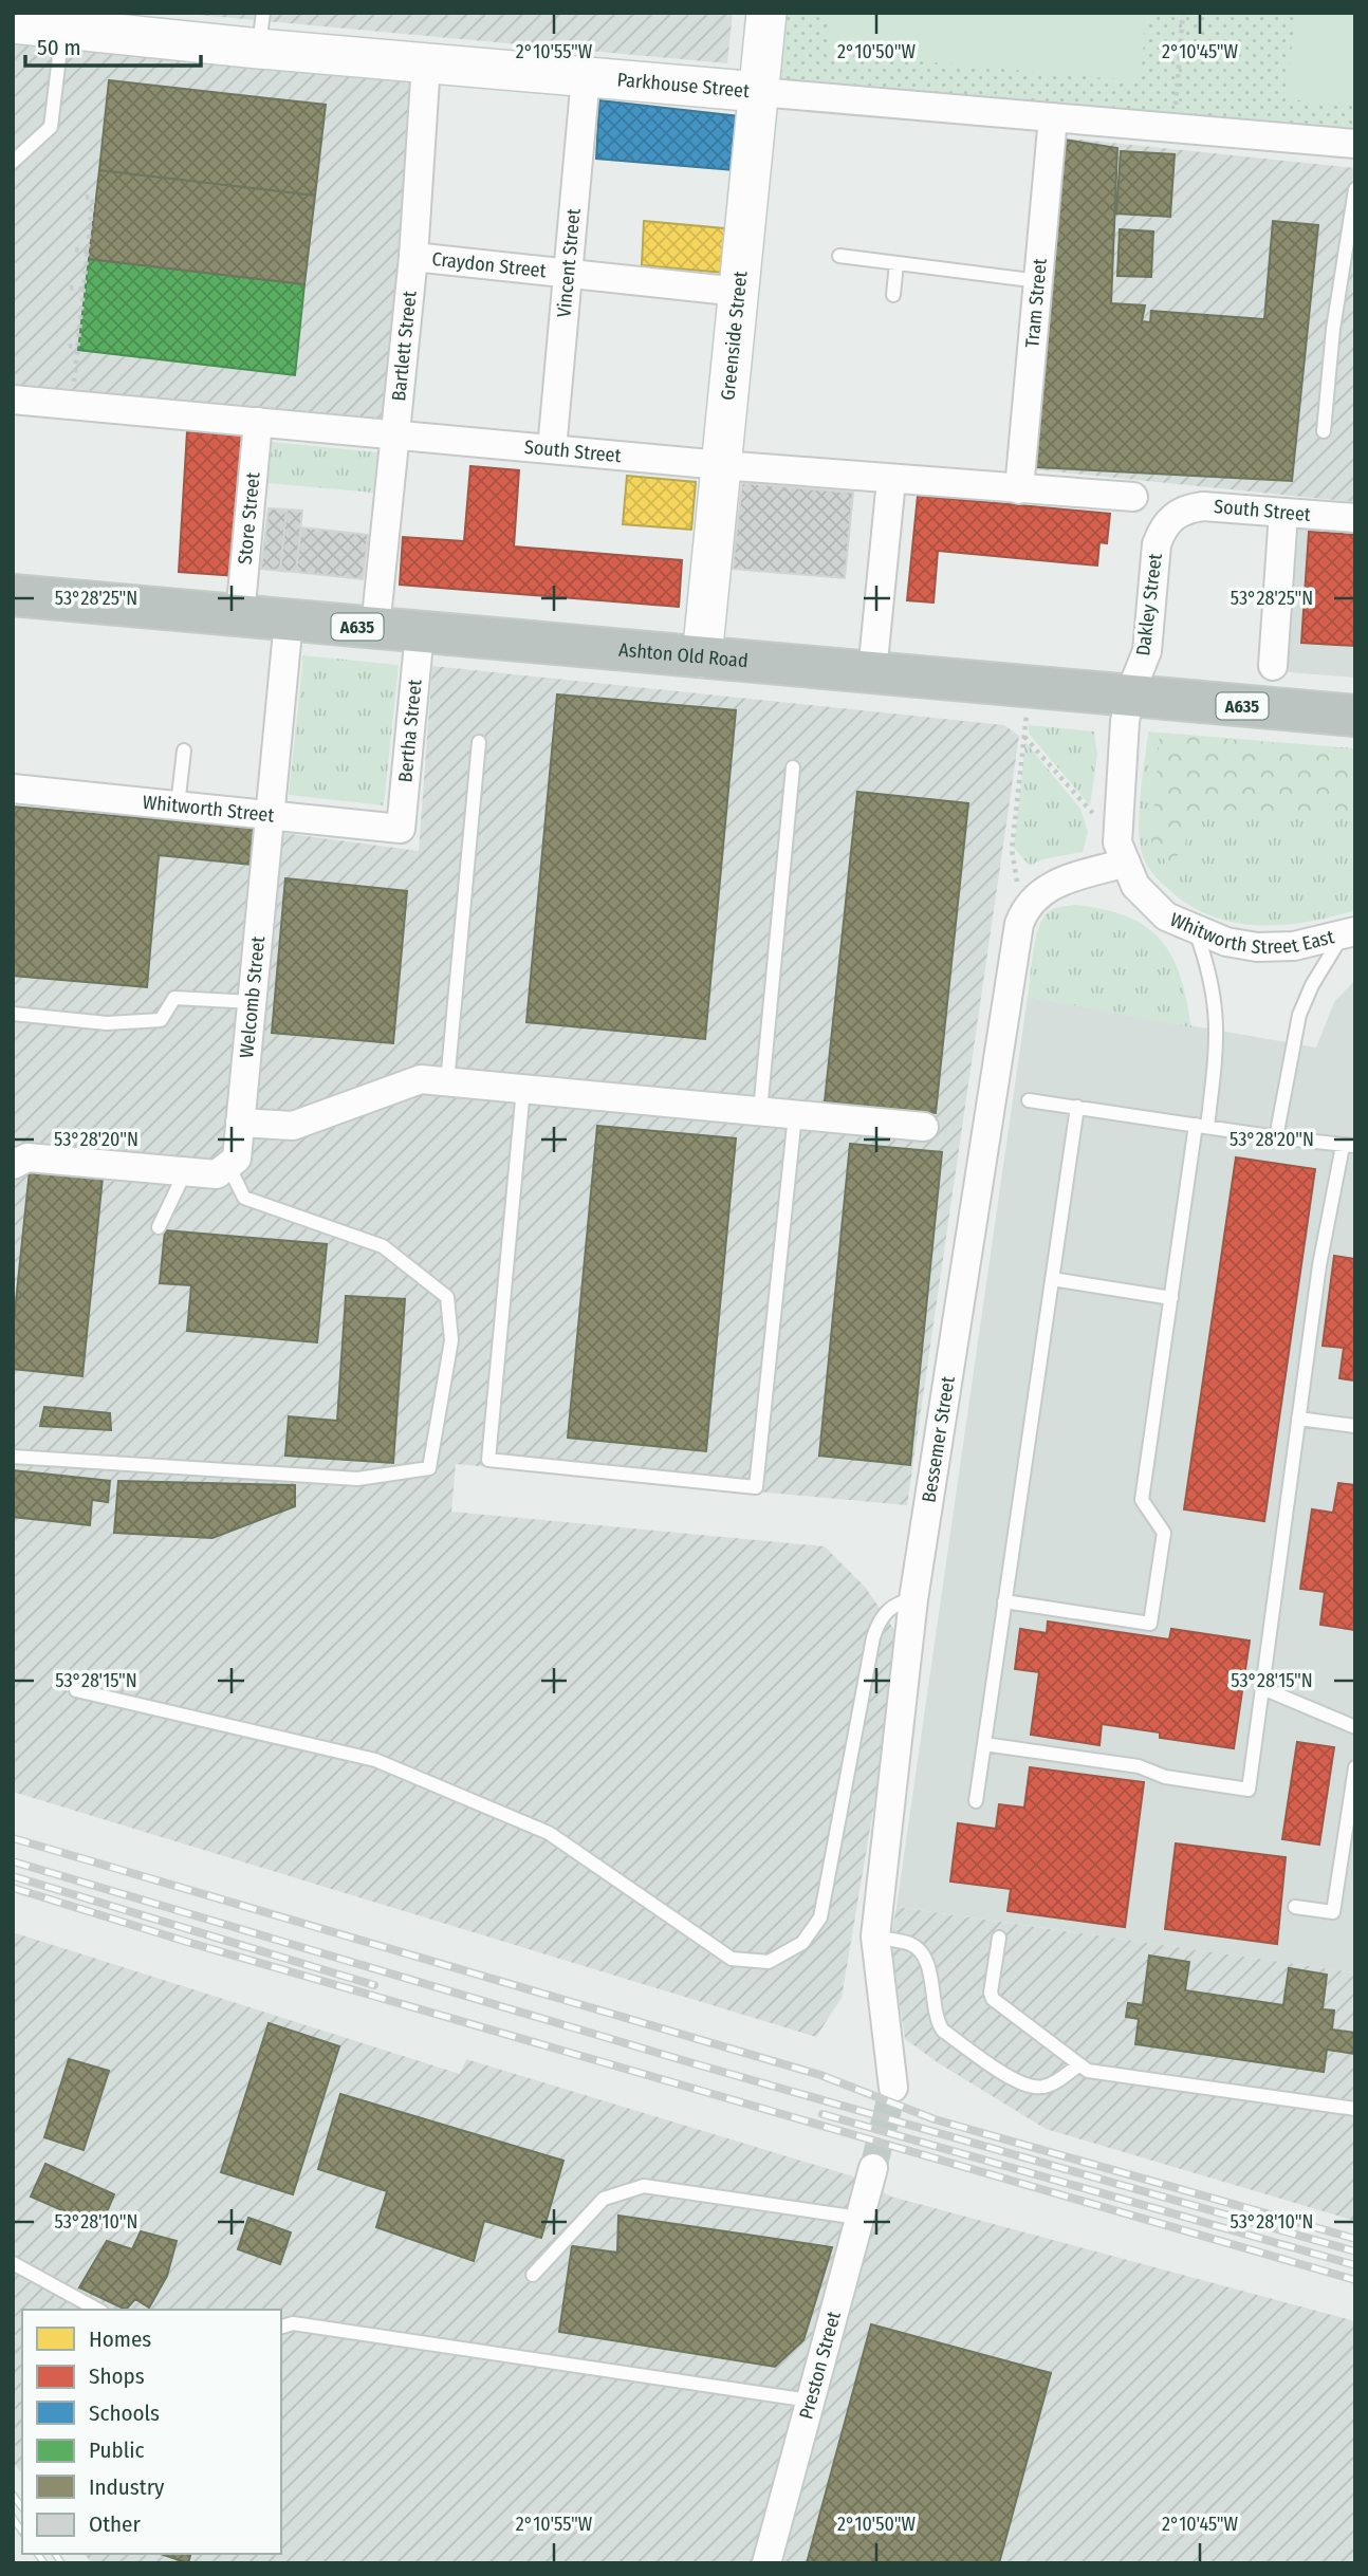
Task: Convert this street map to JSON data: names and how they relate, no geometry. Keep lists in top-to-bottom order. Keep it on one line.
{"streets":{"highway":["A635","Ashton Old Road"],"street":["Parkhouse Street","Vincent Street","Craydon Street","Tram Street","Greenside Street","Bartlett Street","South Street","Store Street","Dakley Street","Bertha Street","Whitworth Street","Whitworth Street East","Welcomb Street","Bessemer Street","Preston Street"]},"crossings":[["Parkhouse Street","Vincent Street"],["Parkhouse Street","Tram Street"],["Parkhouse Street","Greenside Street"],["Parkhouse Street","Bartlett Street"],["Vincent Street","Craydon Street"],["Vincent Street","South Street"],["Craydon Street","Greenside Street"],["Craydon Street","Bartlett Street"],["Tram Street","South Street"],["Greenside Street","South Street"],["Greenside Street","Ashton Old Road"],["Bartlett Street","South Street"],["Bartlett Street","Ashton Old Road"],["South Street","Store Street"],["South Street","Dakley Street"],["Store Street","Ashton Old Road"],["Dakley Street","Ashton Old Road"],["Ashton Old Road","Bertha Street"],["Ashton Old Road","Welcomb Street"],["Bertha Street","Whitworth Street"],["Whitworth Street","Welcomb Street"]],"legend":["Homes","Shops","Schools","Public","Industry","Other"],"scale_bar":"50 m","coordinates":["2°10'55\"W","2°10'50\"W","2°10'45\"W","53°28'25\"N","53°28'20\"N","53°28'15\"N","53°28'10\"N"]}
